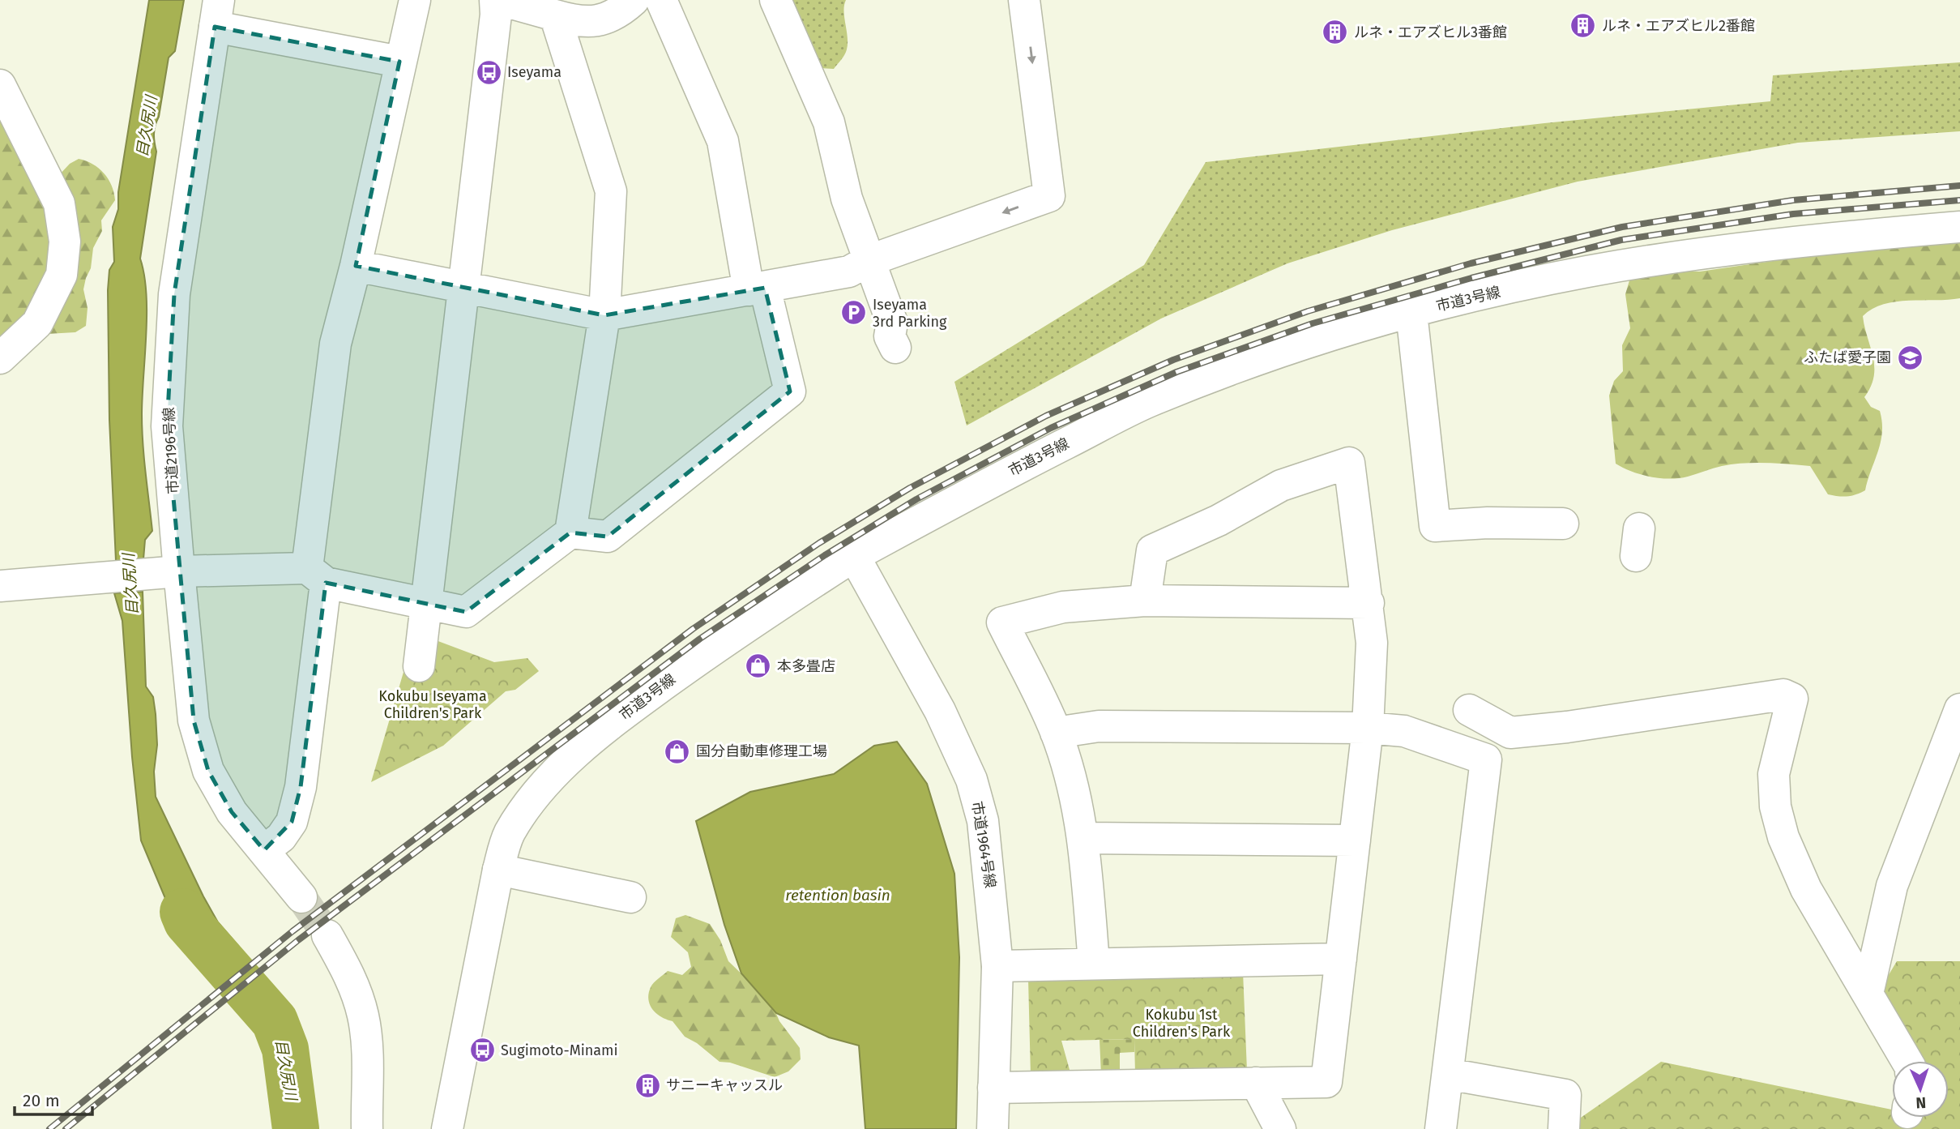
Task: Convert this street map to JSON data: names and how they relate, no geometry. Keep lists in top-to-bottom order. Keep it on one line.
{"streets":{"street":["市道3号線","市道2196号線","市道1964号線"]},"crossings":[["市道3号線","市道1964号線"]],"water":["目久尻川","retention basin"],"parks":["Kokubu Iseyama Children's Park","Kokubu 1st Children's Park"],"places":{"building":["ルネ・エアズヒル2番館","ルネ・エアズヒル3番館","サニーキャッスル"],"bus stop":["Iseyama","Sugimoto-Minami"],"parking":["Iseyama 3rd Parking"],"school or university":["ふたば愛子園"],"shop":["本多畳店","国分自動車修理工場"]},"scale_bar":"20 m","north":"bottom"}
